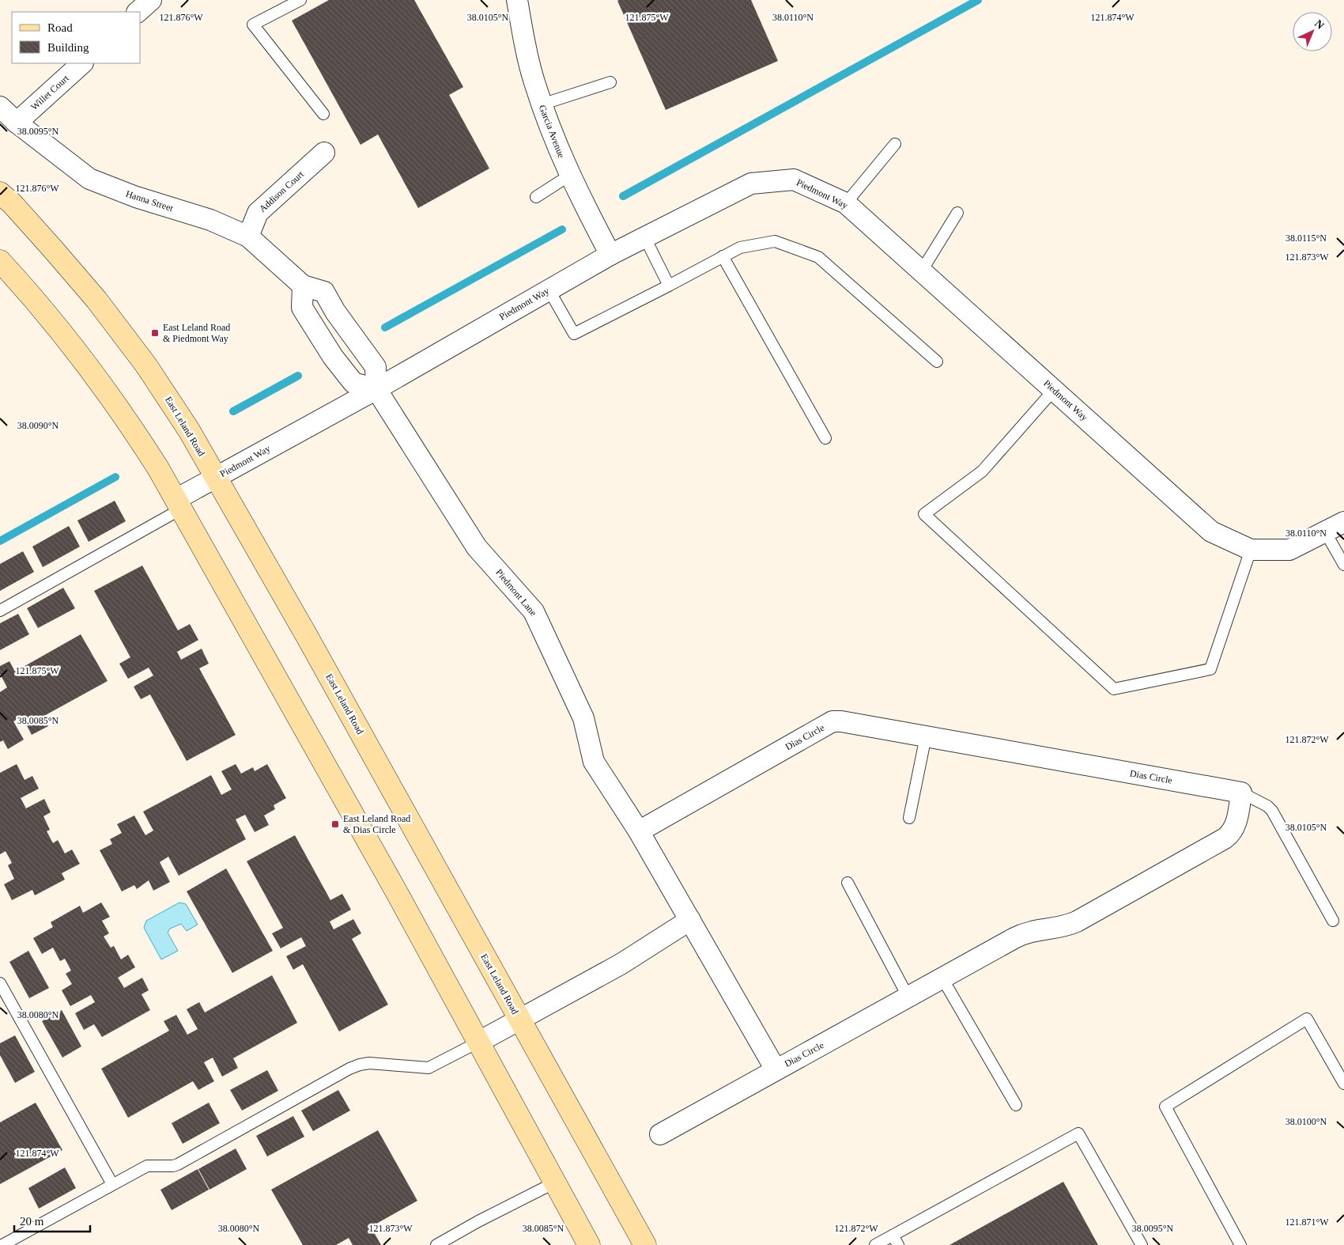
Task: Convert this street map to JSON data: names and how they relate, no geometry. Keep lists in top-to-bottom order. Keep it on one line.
{"streets":{"main road":["East Leland Road"],"street":["Willet Court","Garcia Avenue","Addison Court","Piedmont Way","Hanna Street","Piedmont Lane","Dias Circle"]},"crossings":[["Willet Court","Hanna Street"],["Garcia Avenue","Piedmont Way"],["Addison Court","Hanna Street"],["Piedmont Way","Hanna Street"],["Piedmont Way","East Leland Road"],["Piedmont Way","Piedmont Lane"],["Hanna Street","Piedmont Lane"],["Piedmont Lane","Dias Circle"]],"places":{"transit":["East Leland Road & Piedmont Way","East Leland Road & Dias Circle"]},"legend":["Road","Building"],"scale_bar":"20 m","north":"top right","coordinates":["38.0105°N","38.0110°N","121.876°W","121.875°W","121.874°W","38.0095°N","38.0115°N","121.873°W","38.0090°N","38.0085°N","121.872°W","38.0080°N","38.0100°N","121.871°W"]}
